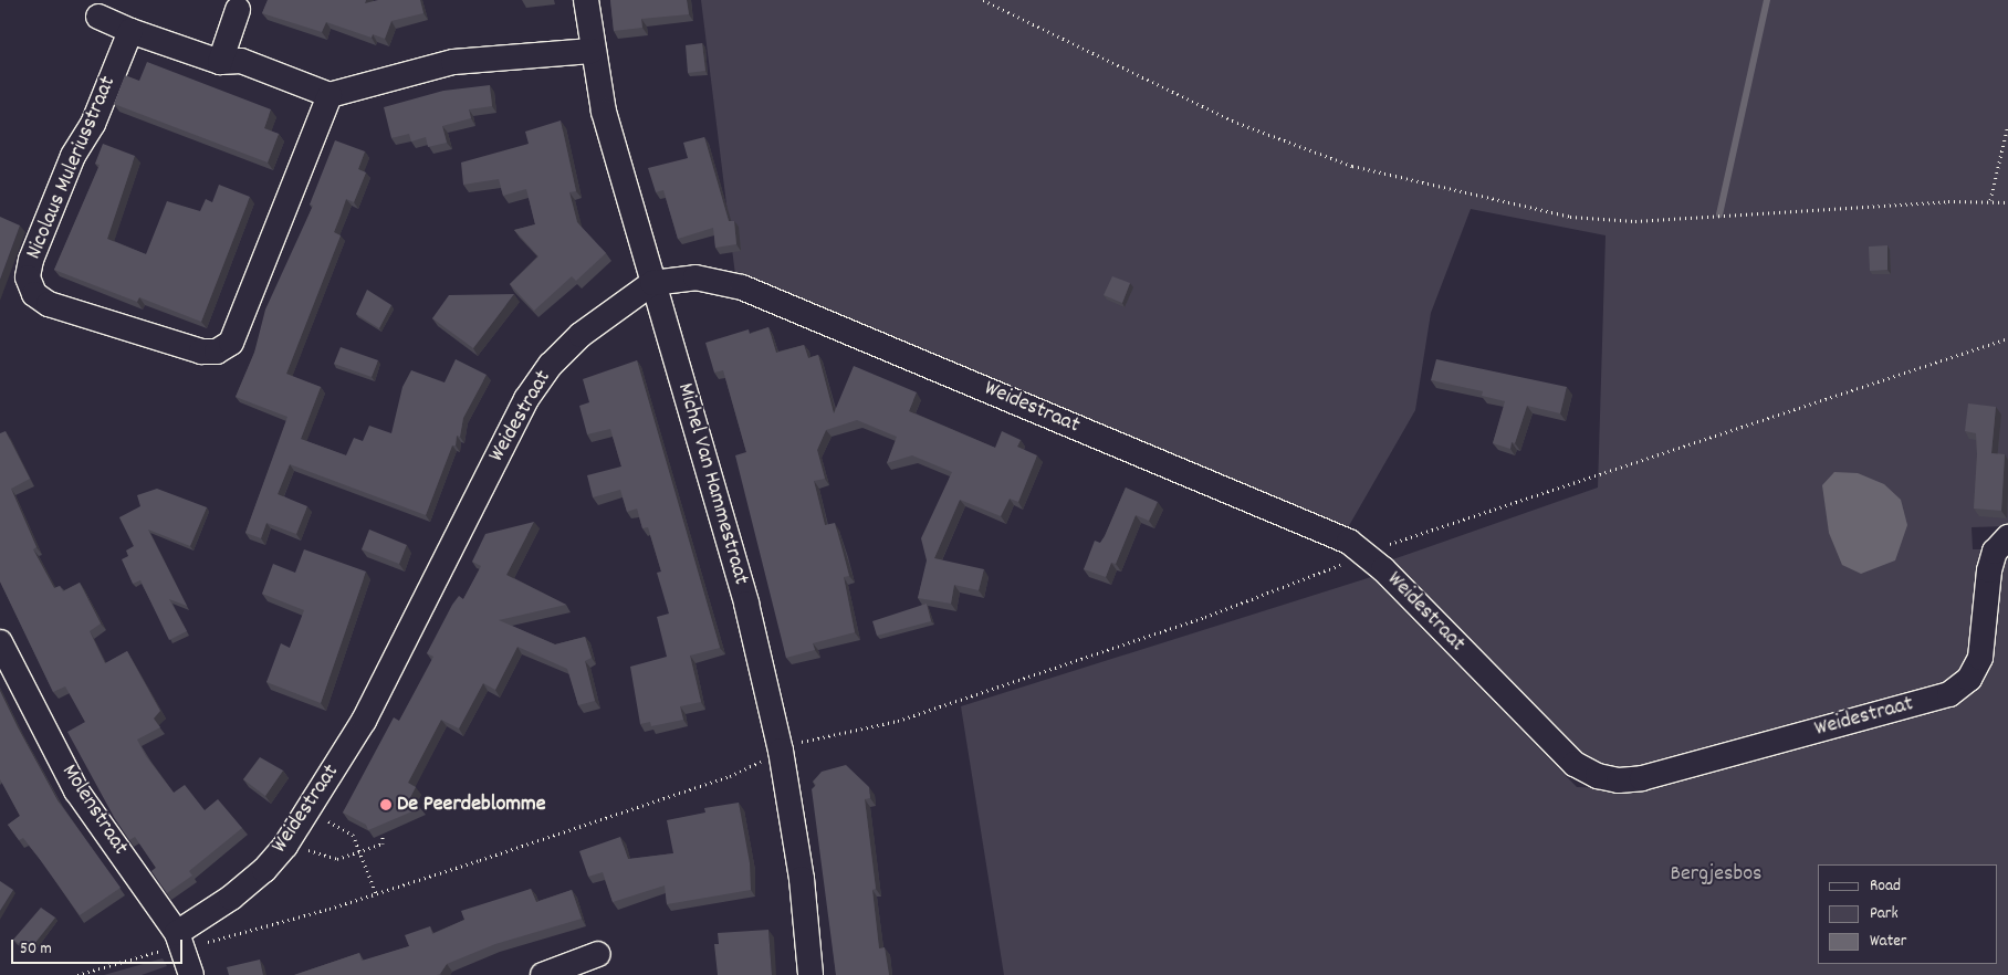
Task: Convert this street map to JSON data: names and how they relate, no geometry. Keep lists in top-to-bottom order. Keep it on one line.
{"streets":{"street":["Nicolaus Muleriusstraat","Weidestraat","Michel Van Hammestraat","Molenstraat"]},"crossings":[["Weidestraat","Michel Van Hammestraat"],["Weidestraat","Molenstraat"]],"parks":["Bergjesbos"],"places":["De Peerdeblomme"],"legend":["Road","Park","Water"],"scale_bar":"50 m"}
